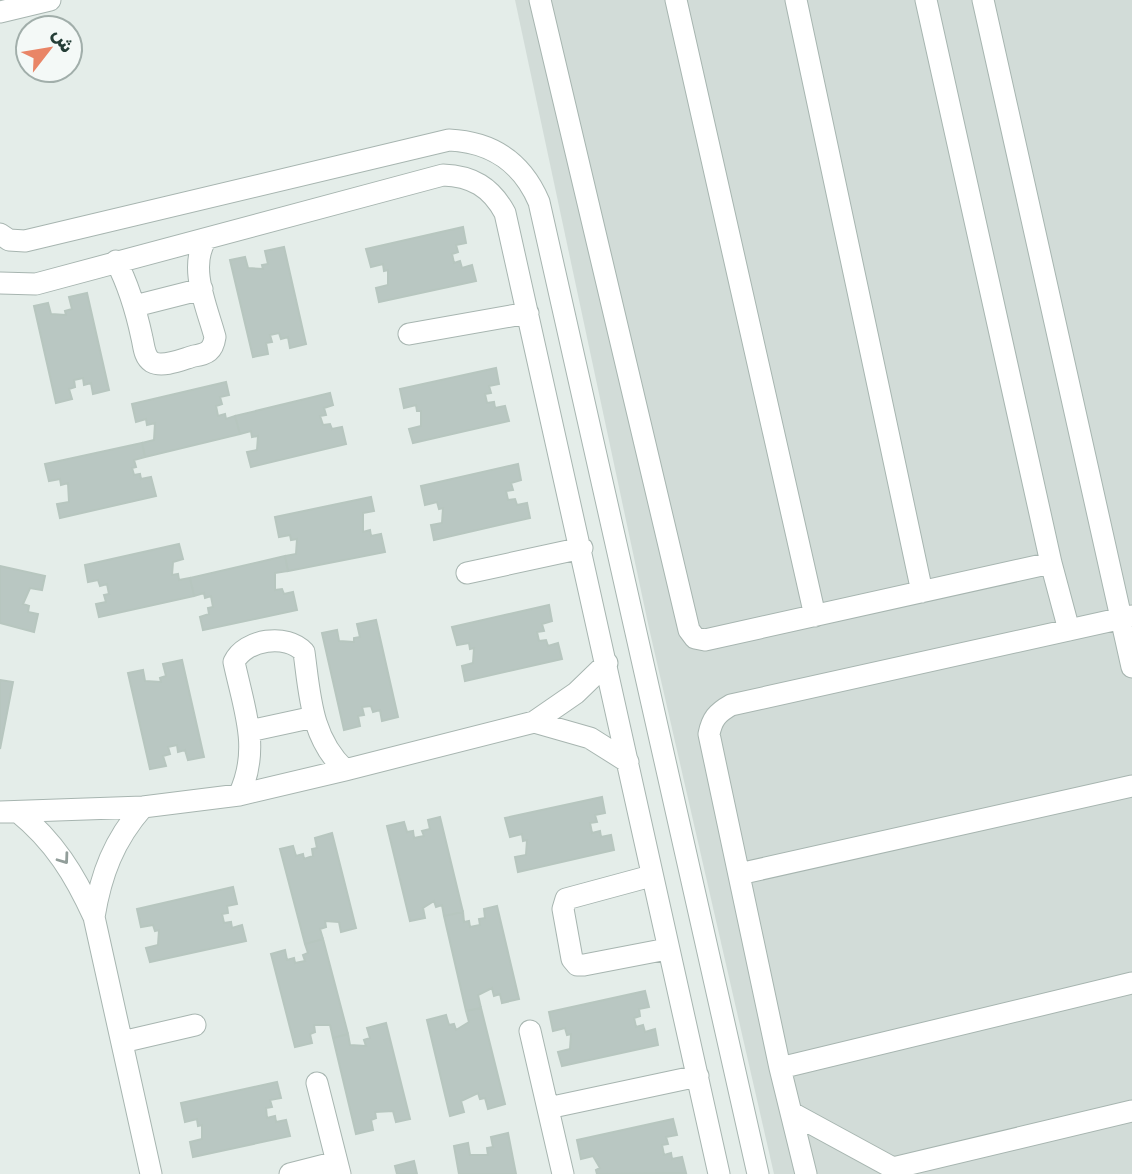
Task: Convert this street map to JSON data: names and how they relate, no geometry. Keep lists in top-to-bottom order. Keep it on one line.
{"north":"top right"}
